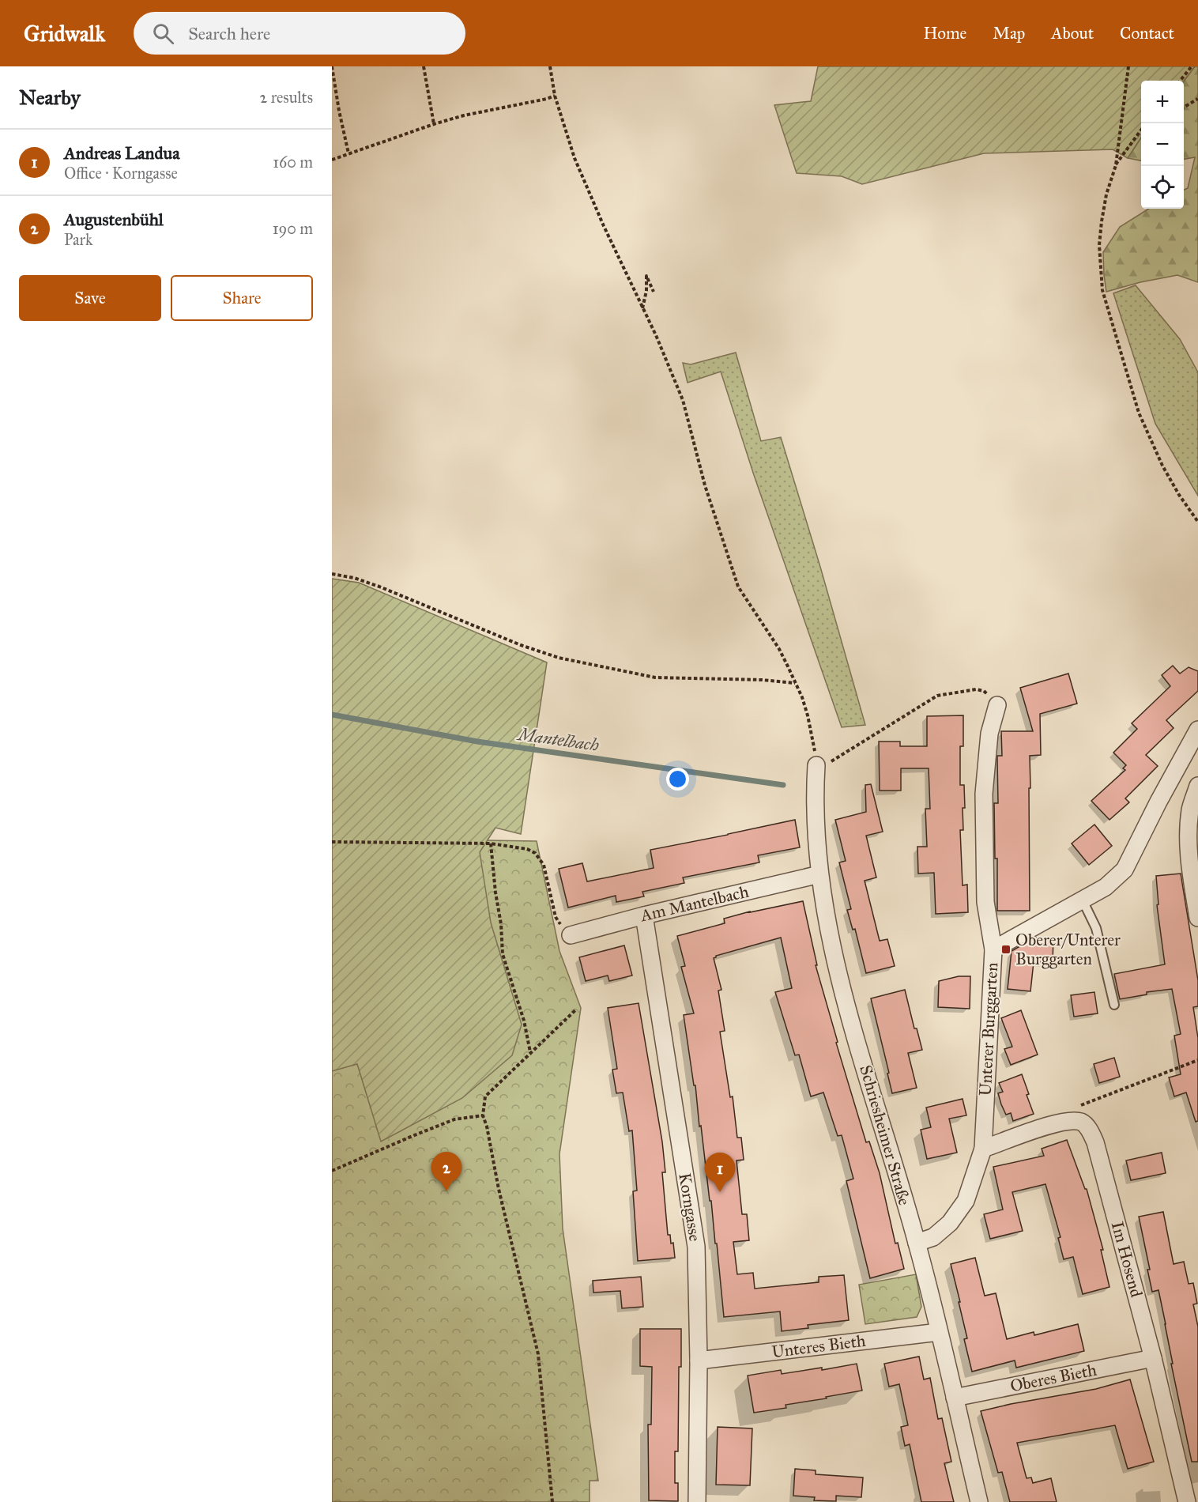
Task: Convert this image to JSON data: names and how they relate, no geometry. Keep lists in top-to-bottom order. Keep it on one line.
{"streets":{"street":["Am Mantelbach","Unterer Burggarten","Schriesheimer Straße","Korngasse","Im Hosend","Unteres Bieth","Oberes Bieth"]},"crossings":[["Am Mantelbach","Schriesheimer Straße"],["Am Mantelbach","Korngasse"],["Unterer Burggarten","Schriesheimer Straße"],["Unterer Burggarten","Im Hosend"],["Schriesheimer Straße","Unteres Bieth"],["Schriesheimer Straße","Oberes Bieth"],["Korngasse","Unteres Bieth"],["Im Hosend","Oberes Bieth"]],"water":["Mantelbach"],"places":{"transit":["Oberer/Unterer Burggarten"]},"page":{"header":"Gridwalk","search":"Search here","nav":["Home","Map","About","Contact"],"heading":["Nearby","2 results"],"map_buttons":["+","−"],"list":[{"mark":"1","name":"Andreas Landua","note":"Office · Korngasse","value":"160 m"},{"mark":"2","name":"Augustenbühl","note":"Park","value":"190 m"}],"buttons":["Save","Share"],"pins":["2","1"]}}
